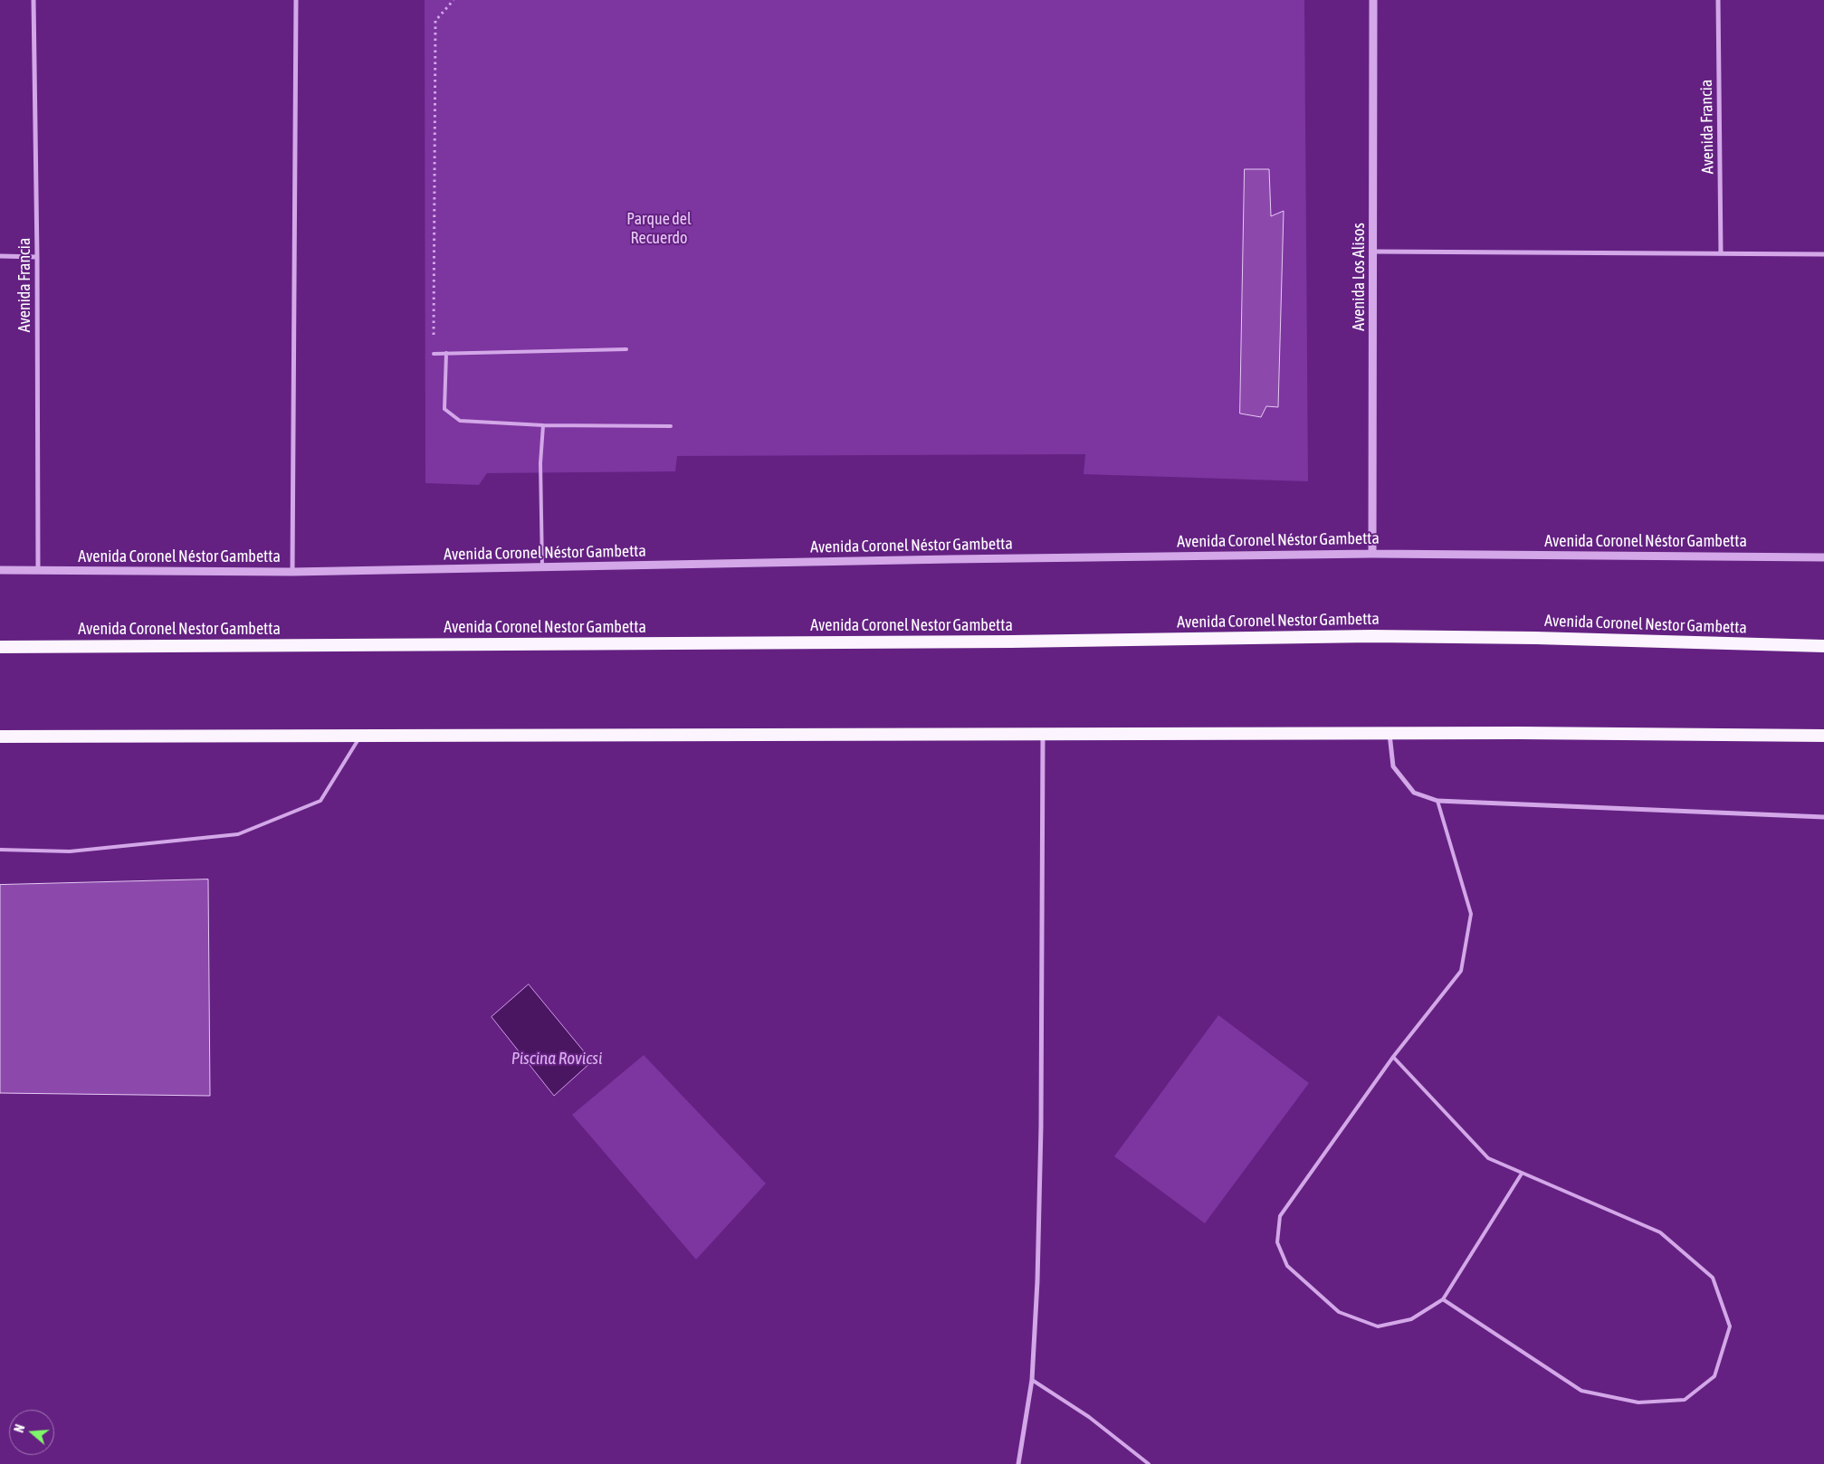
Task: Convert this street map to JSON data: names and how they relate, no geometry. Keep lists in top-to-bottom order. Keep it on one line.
{"streets":{"highway":["Avenida Coronel Nestor Gambetta"],"street":["Avenida Francia","Avenida Los Alisos","Avenida Coronel Néstor Gambetta"]},"crossings":[["Avenida Francia","Avenida Coronel Néstor Gambetta"],["Avenida Los Alisos","Avenida Coronel Néstor Gambetta"]],"water":["Piscina Rovicsi"],"parks":["Parque del Recuerdo"],"north":"left"}
